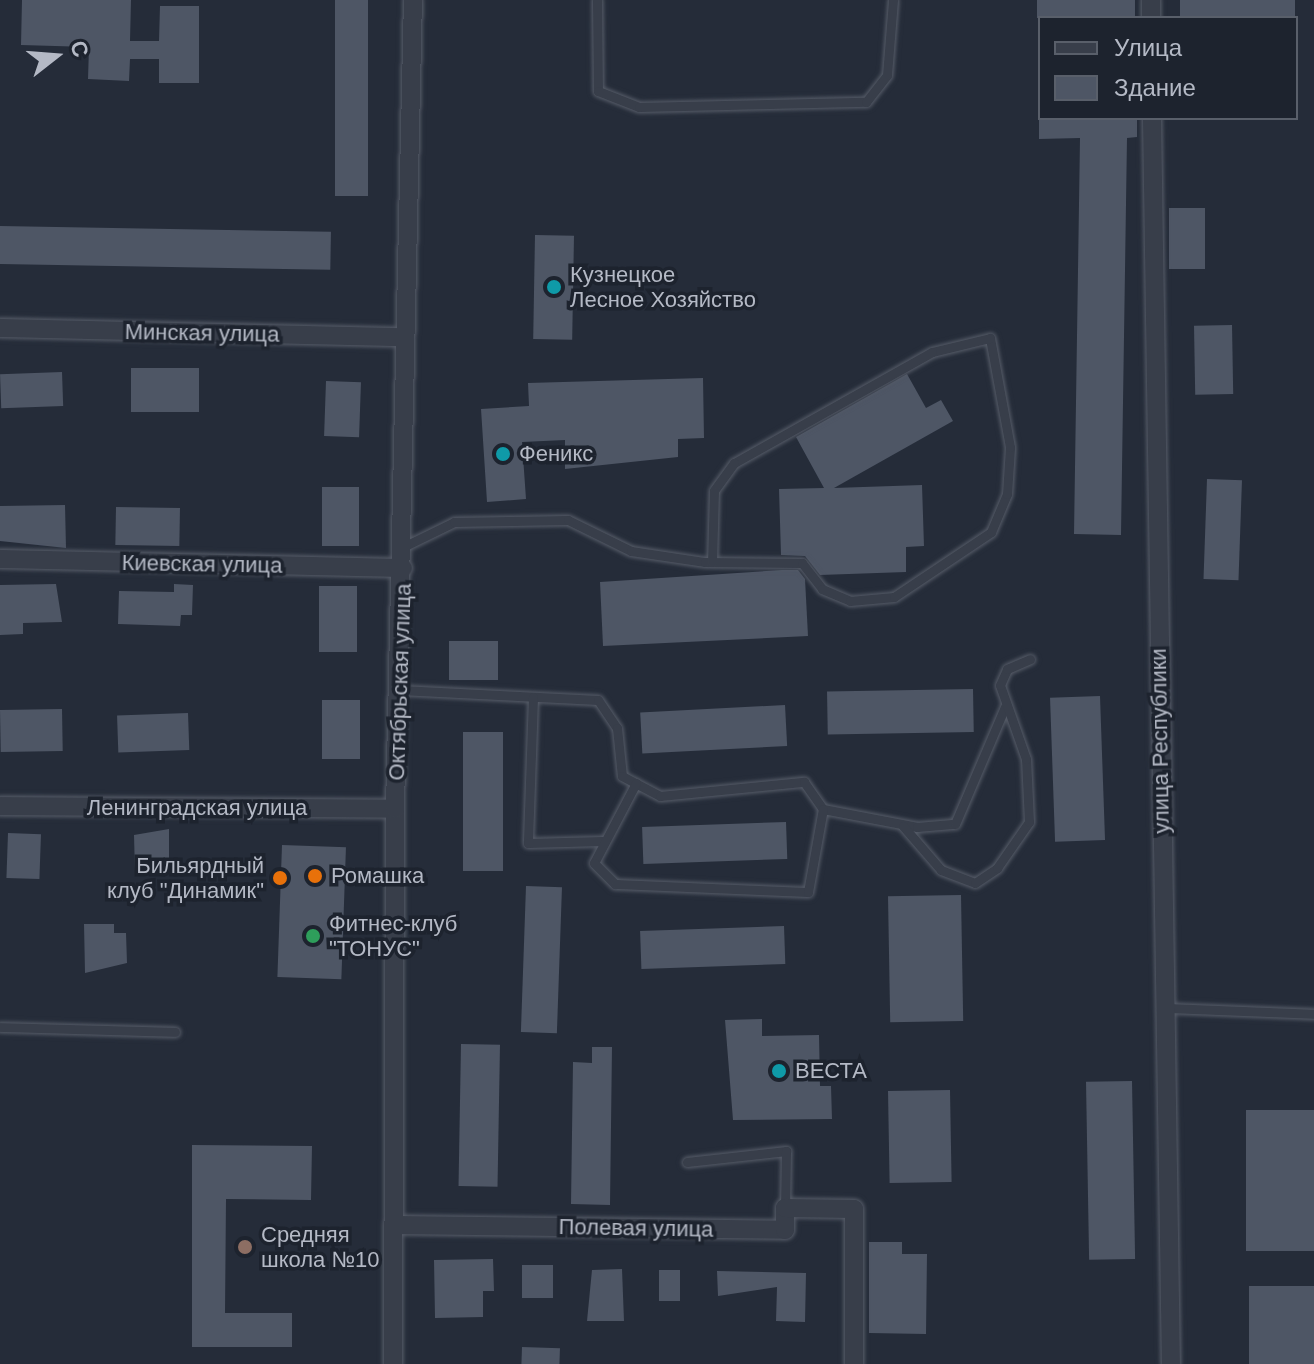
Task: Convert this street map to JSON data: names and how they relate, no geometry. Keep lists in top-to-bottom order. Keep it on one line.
{"streets":{"street":["Минская улица","Киевская улица","Октябрьская улица","улица Республики","Ленинградская улица","Полевая улица"]},"crossings":[["Минская улица","Октябрьская улица"],["Киевская улица","Октябрьская улица"],["Октябрьская улица","Ленинградская улица"],["Октябрьская улица","Полевая улица"]],"places":["Кузнецкое Лесное Хозяйство","Феникс","Ромашка","Бильярдный клуб \"Динамик\"","Фитнес-клуб \"ТОНУС\"","ВЕСТА","Средняя школа №10"],"legend":["Улица","Здание"],"north":"right"}
